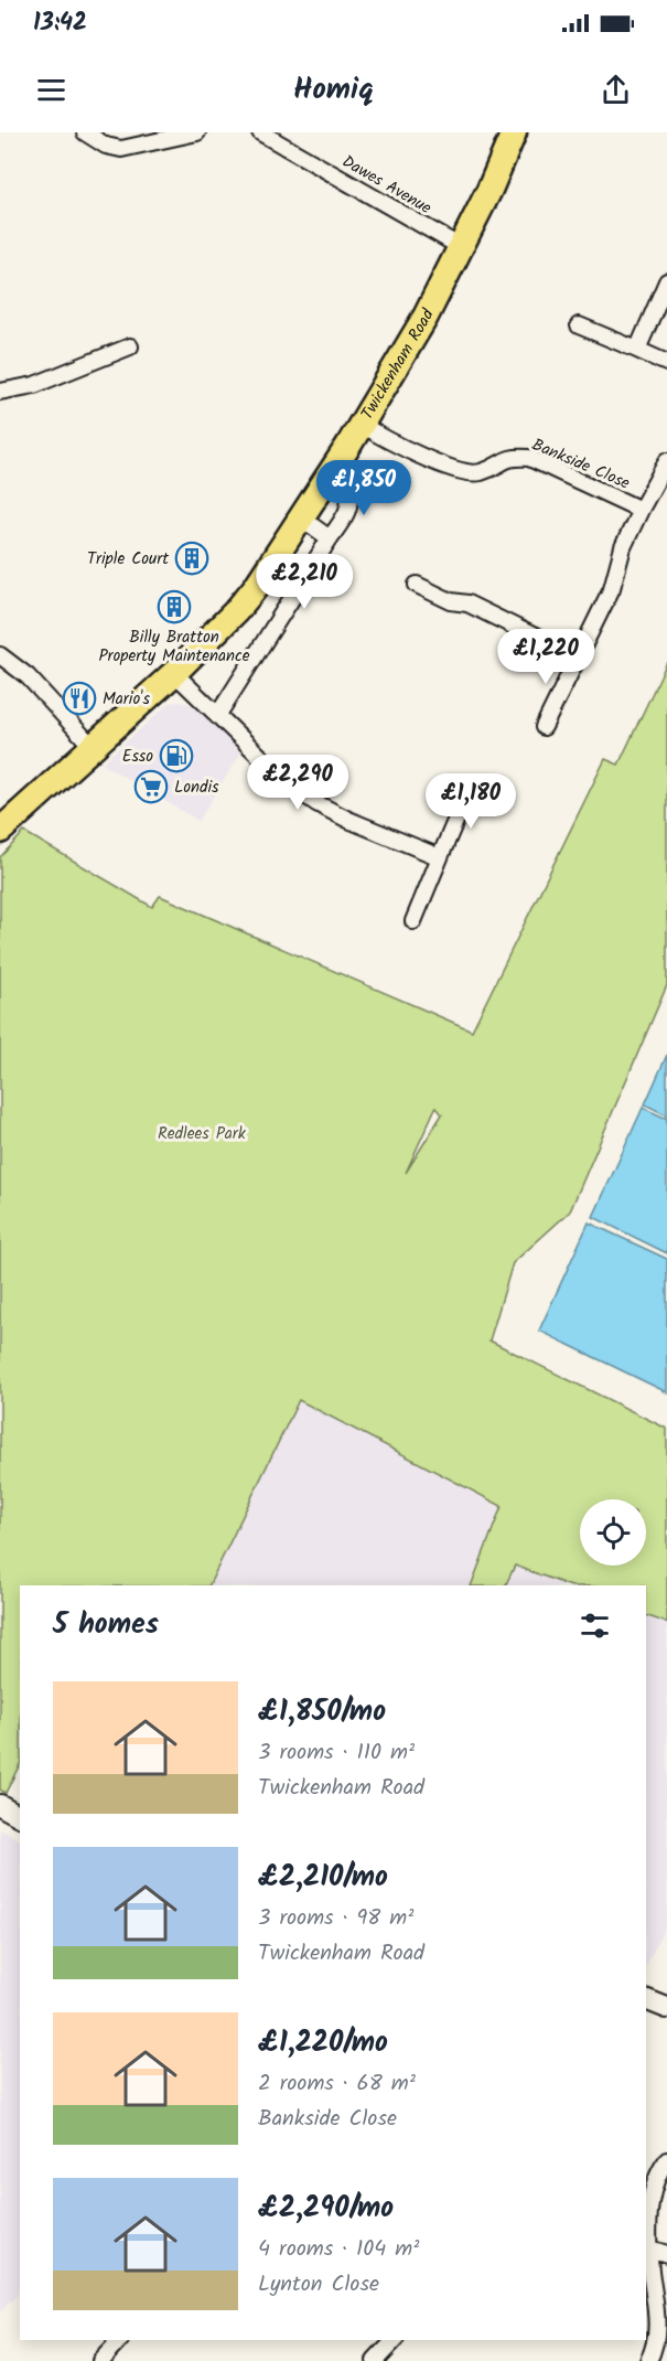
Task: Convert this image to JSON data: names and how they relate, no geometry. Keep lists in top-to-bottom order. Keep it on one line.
{"streets":{"main road":["Twickenham Road"],"street":["Dawes Avenue","Bankside Close"]},"crossings":[["Dawes Avenue","Twickenham Road"],["Twickenham Road","Bankside Close"]],"parks":["Redlees Park"],"places":{"building":["Triple Court","Billy Bratton Property Maintenance"],"restaurant":["Mario's"],"fuel station":["Esso"],"supermarket":["Londis"]},"page":{"status":"13:42","header":"Homiq","price":["£1,850","£2,210","£1,220","£2,290","£1,180"],"heading":"5 homes","list":[{"name":"£1,850/mo","note":"3 rooms · 110 m² · Twickenham Road"},{"name":"£2,210/mo","note":"3 rooms · 98 m² · Twickenham Road"},{"name":"£1,220/mo","note":"2 rooms · 68 m² · Bankside Close"},{"name":"£2,290/mo","note":"4 rooms · 104 m² · Lynton Close"}]}}
